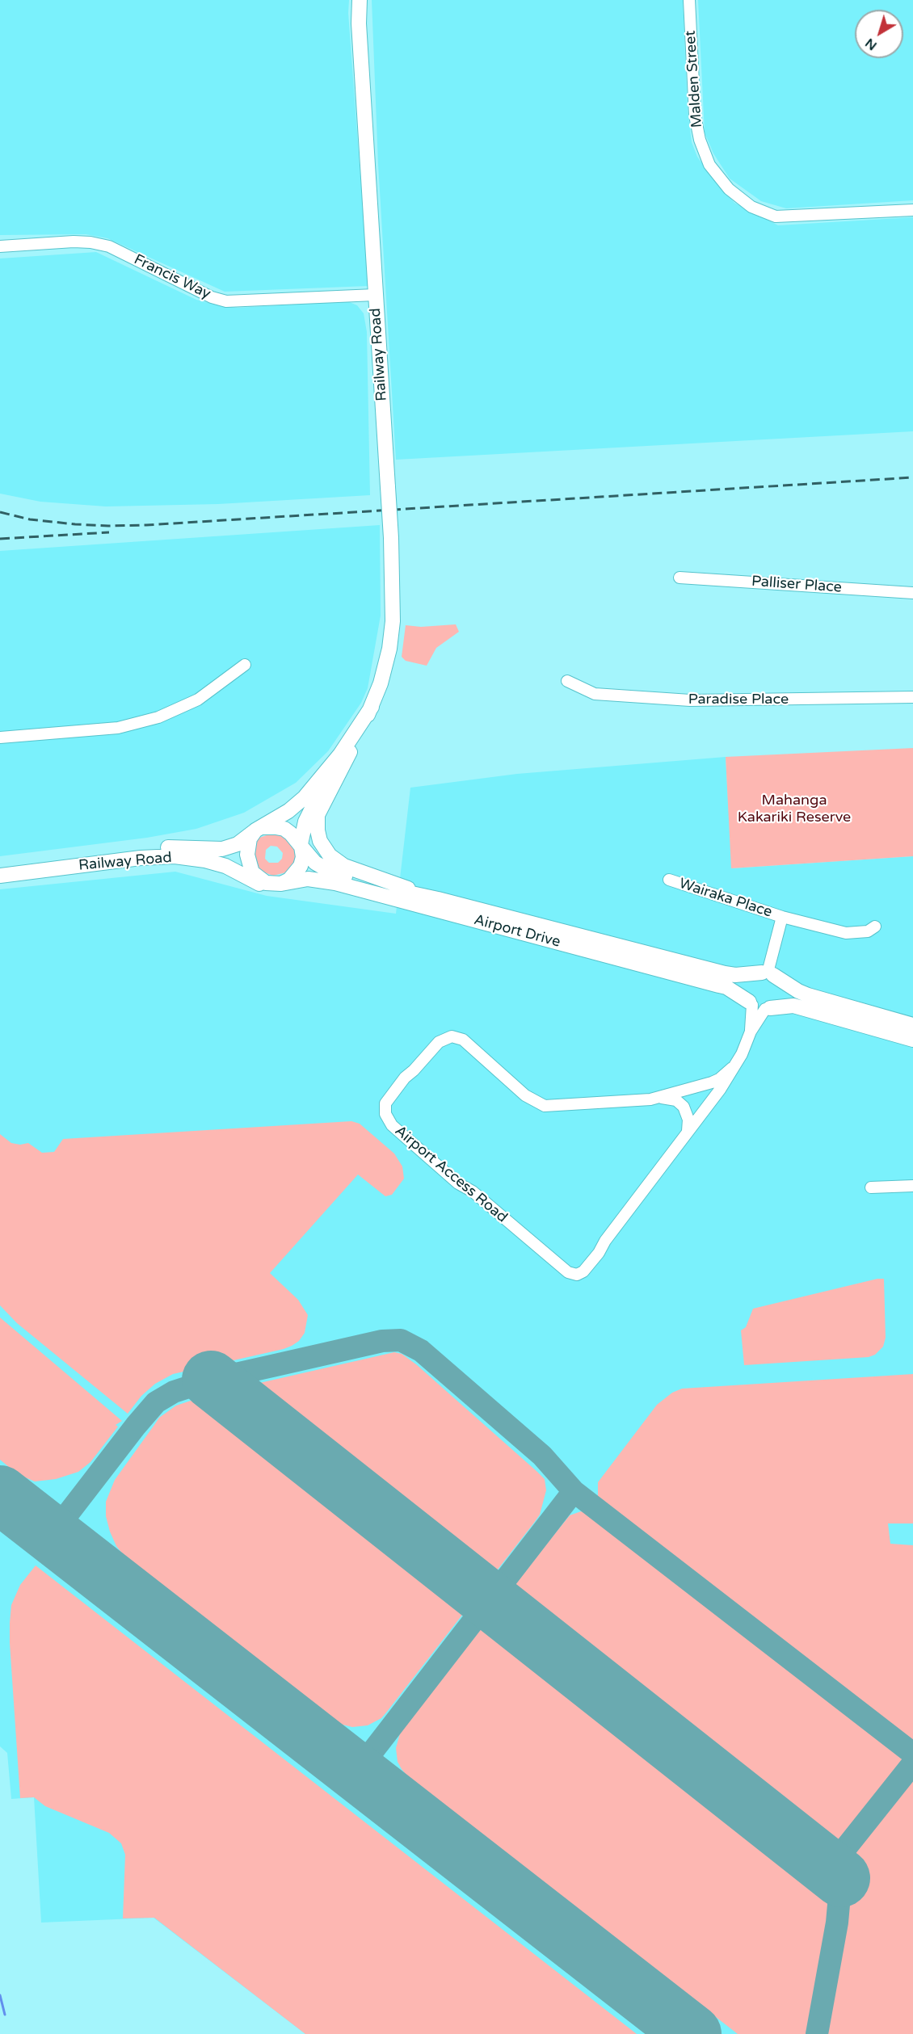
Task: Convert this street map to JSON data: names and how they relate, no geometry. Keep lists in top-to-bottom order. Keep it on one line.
{"streets":{"main road":["Railway Road","Airport Drive"],"street":["Malden Street","Francis Way","Palliser Place","Paradise Place","Wairaka Place","Airport Access Road"]},"crossings":[["Francis Way","Railway Road"],["Railway Road","Airport Drive"],["Wairaka Place","Airport Drive"],["Wairaka Place","Airport Access Road"],["Airport Drive","Airport Access Road"]],"parks":["Mahanga Kakariki Reserve"],"north":"bottom left"}
